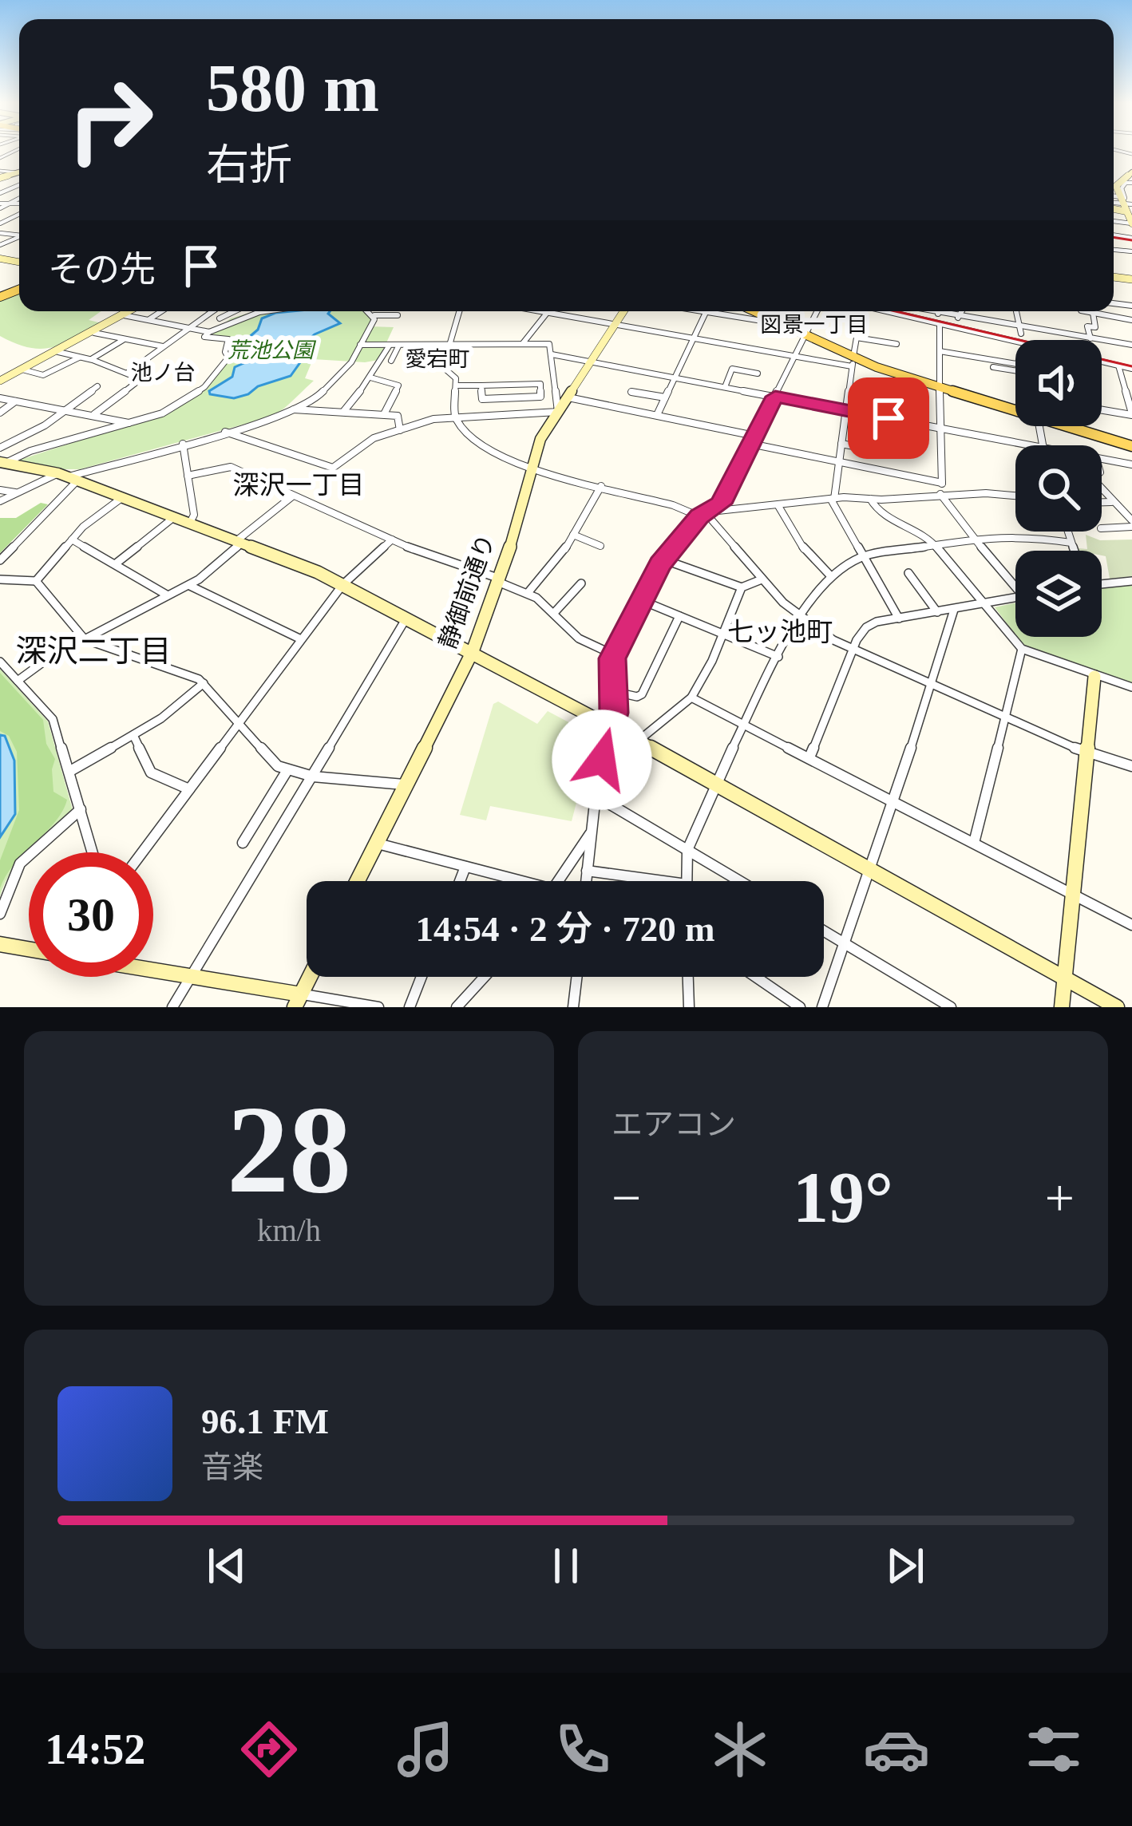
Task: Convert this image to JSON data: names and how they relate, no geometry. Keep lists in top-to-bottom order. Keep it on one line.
{"streets":{"street":["静御前通り"]},"districts":["図景一丁目","愛宕町","池ノ台","深沢一丁目","七ッ池町","深沢二丁目"],"parks":["荒池公園"],"page":{"turn":["580 m","右折"],"then":"その先","limit":"30","trip":"14:54 · 2 分 · 720 m","tile":[["28","km/h"],"エアコン"],"heat":["−","19°","+"],"song":["96.1 FM","音楽"],"tabs":"14:52"}}
